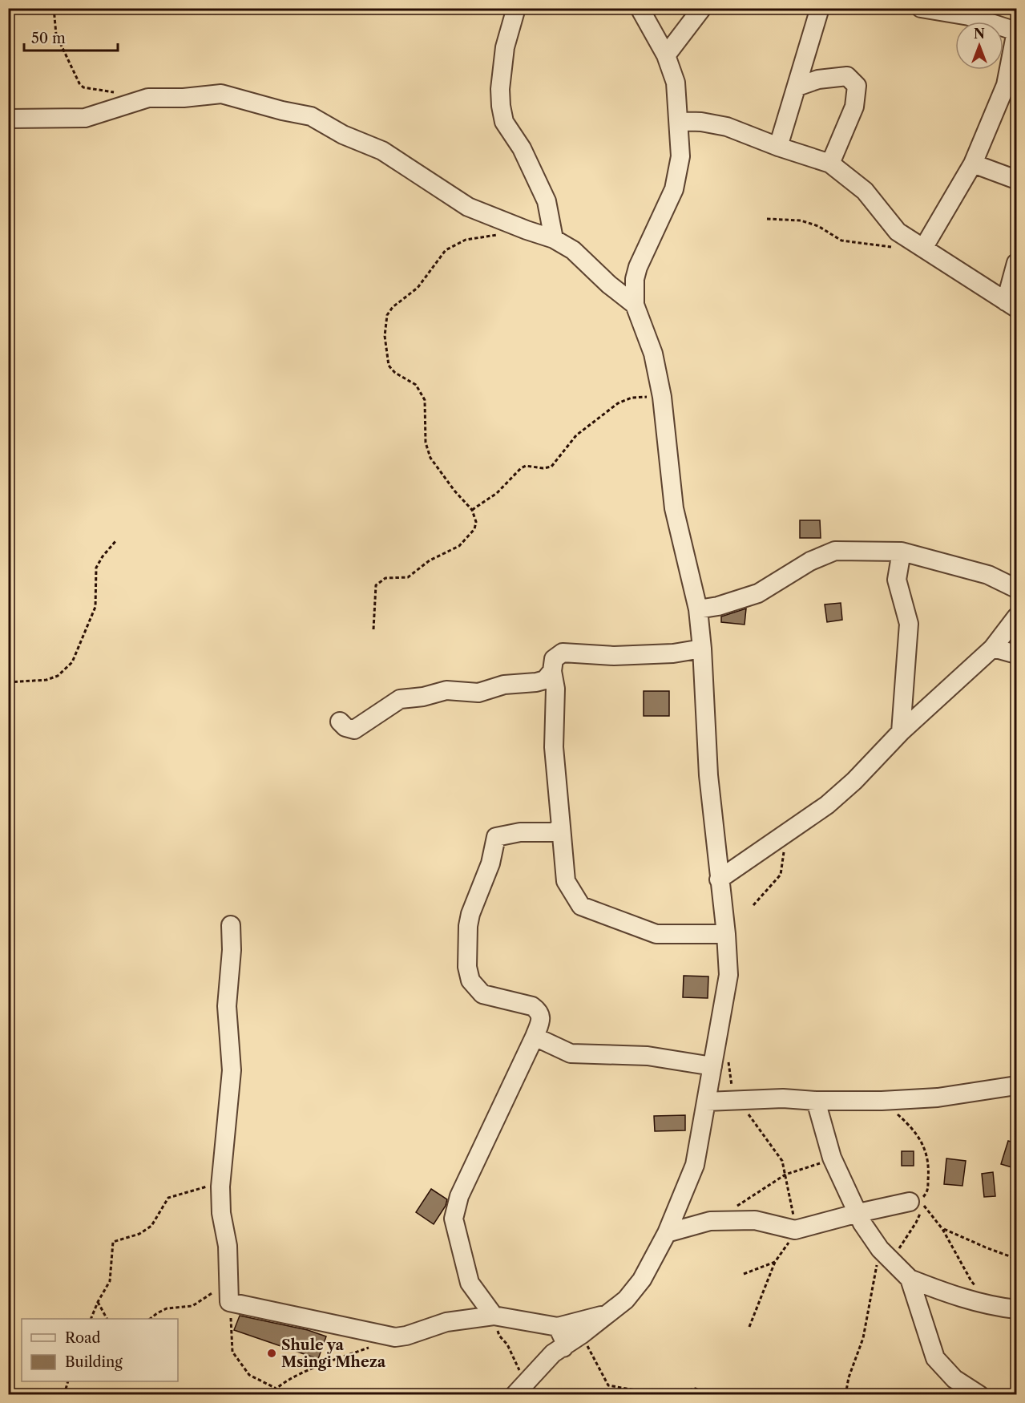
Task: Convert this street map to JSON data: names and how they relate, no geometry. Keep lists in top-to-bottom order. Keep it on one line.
{"places":["Shule ya Msingi Mheza"],"legend":["Road","Building"],"scale_bar":"50 m","north":"top"}
